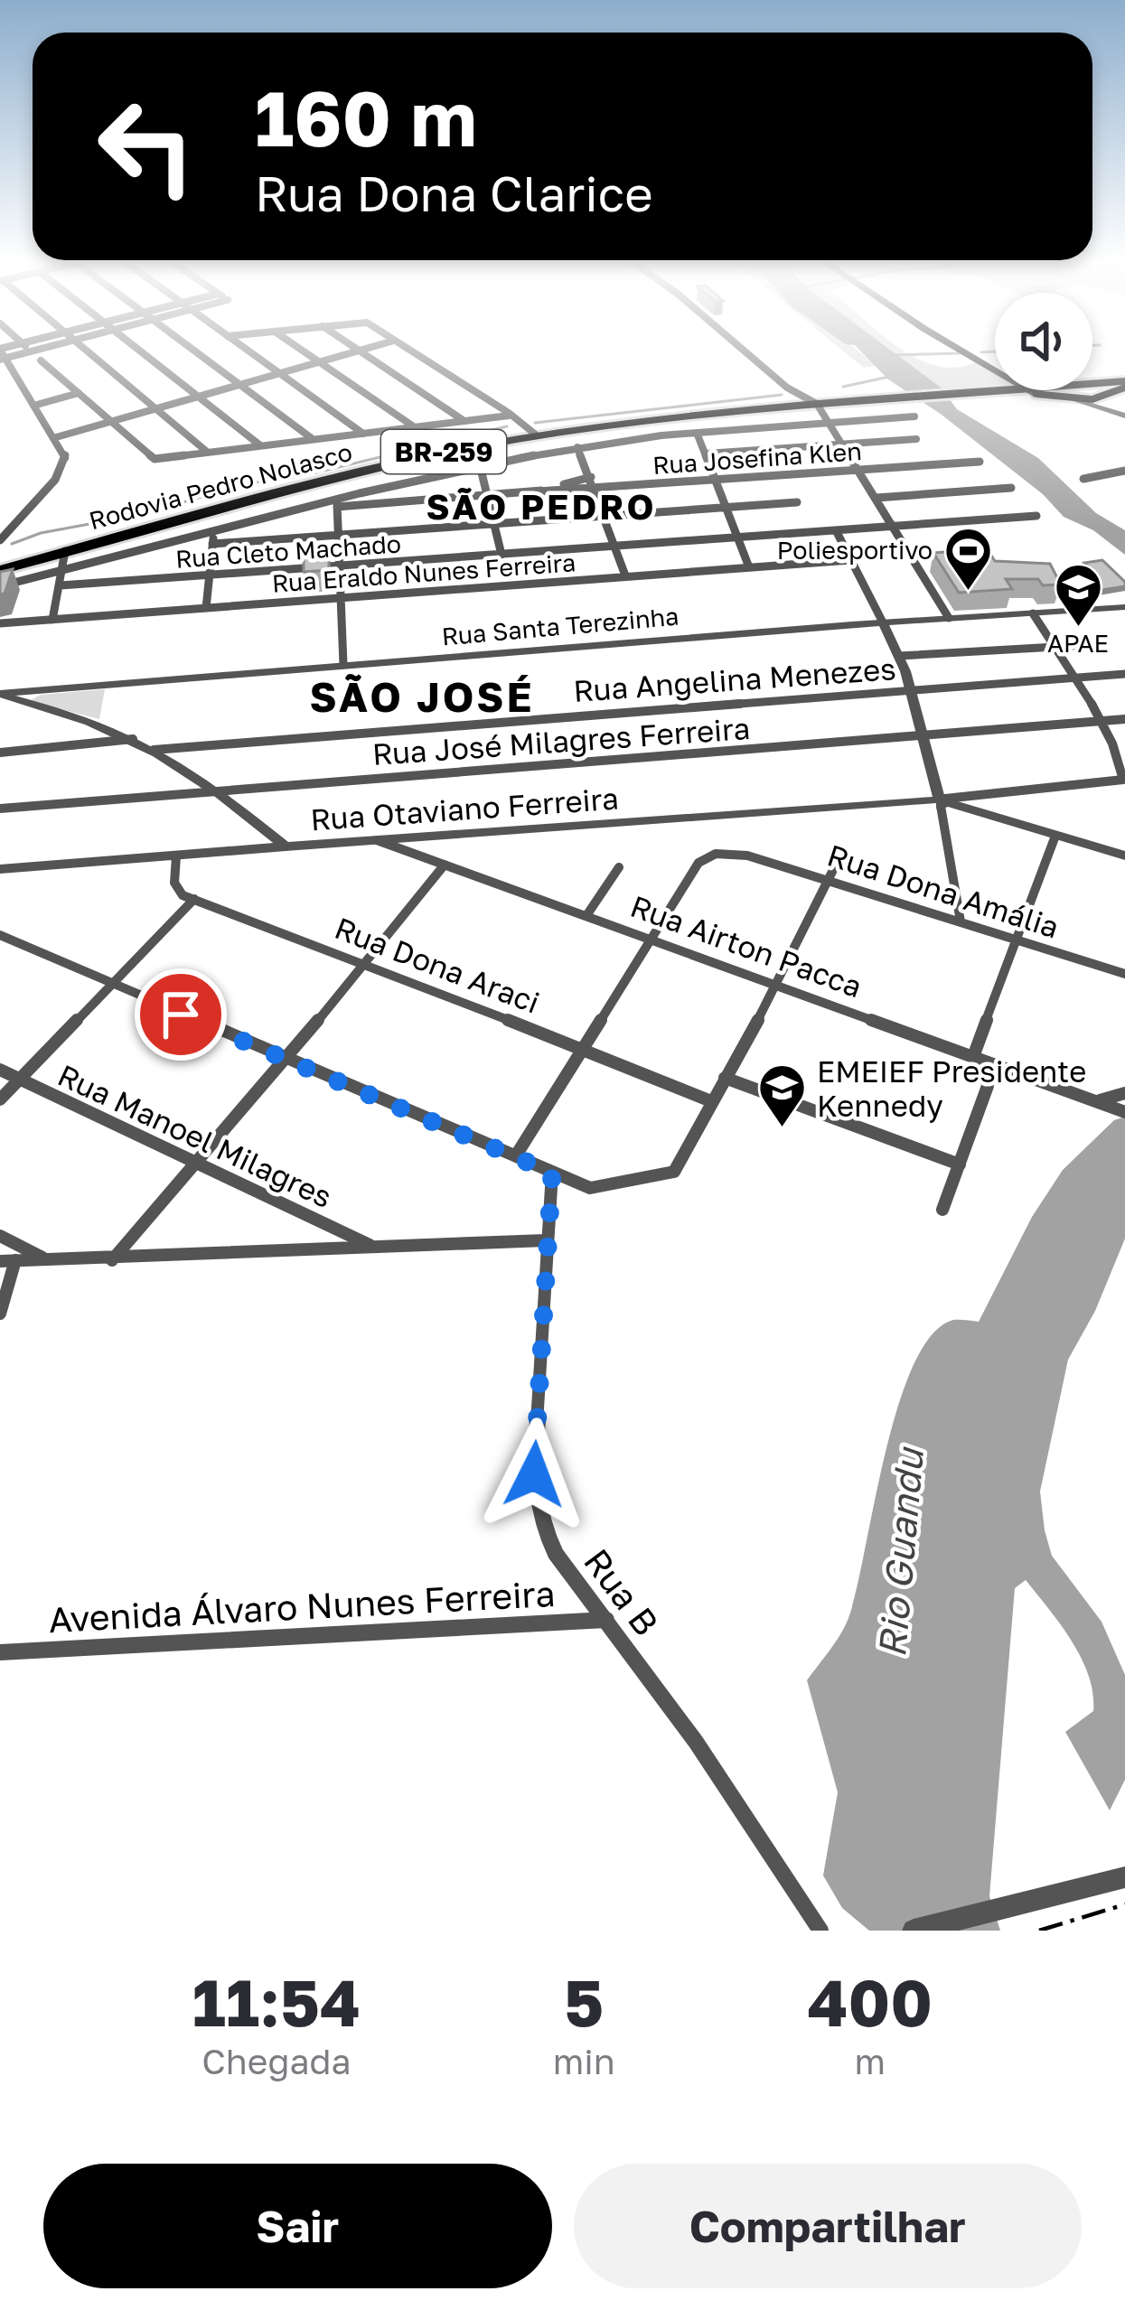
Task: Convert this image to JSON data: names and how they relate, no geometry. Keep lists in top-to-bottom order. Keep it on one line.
{"streets":{"highway":["BR-259","Rodovia Pedro Nolasco"],"street":["Rua Josefina Klen","Rua Cleto Machado","Rua Eraldo Nunes Ferreira","Rua Santa Terezinha","Rua Angelina Menezes","Rua José Milagres Ferreira","Rua Otaviano Ferreira","Rua Dona Amália","Rua Airton Pacca","Rua Dona Araci","Rua Manoel Milagres","Rua B","Avenida Álvaro Nunes Ferreira"]},"crossings":[["Rua José Milagres Ferreira","Rua Otaviano Ferreira"],["Rua Otaviano Ferreira","Rua Airton Pacca"],["Rua Dona Amália","Rua Airton Pacca"],["Rua B","Avenida Álvaro Nunes Ferreira"]],"districts":["SÃO PEDRO","SÃO JOSÉ"],"water":["Rio Guandu"],"places":{"sports":["Poliesportivo"],"school or university":["APAE","EMEIEF Presidente Kennedy"]},"page":{"turn":["160 m","Rua Dona Clarice"],"eta":["11:54","Chegada","5","min","400","m"],"buttons":["Sair","Compartilhar"]}}
